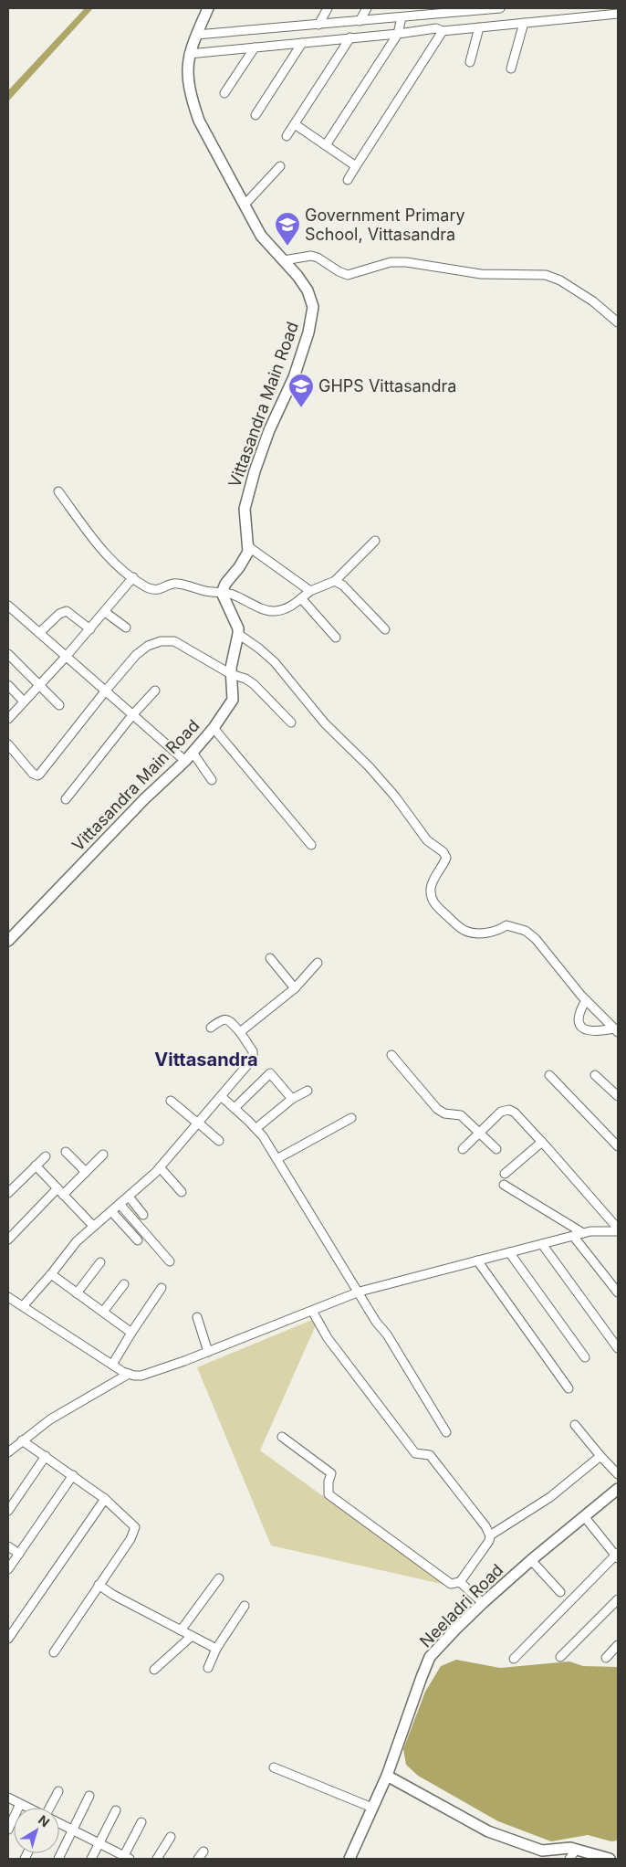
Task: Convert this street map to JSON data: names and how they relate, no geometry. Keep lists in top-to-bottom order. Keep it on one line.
{"streets":{"street":["Vittasandra Main Road","Neeladri Road"]},"districts":["Vittasandra"],"places":{"school or university":["Government Primary School, Vittasandra","GHPS Vittasandra"]},"north":"top right"}
